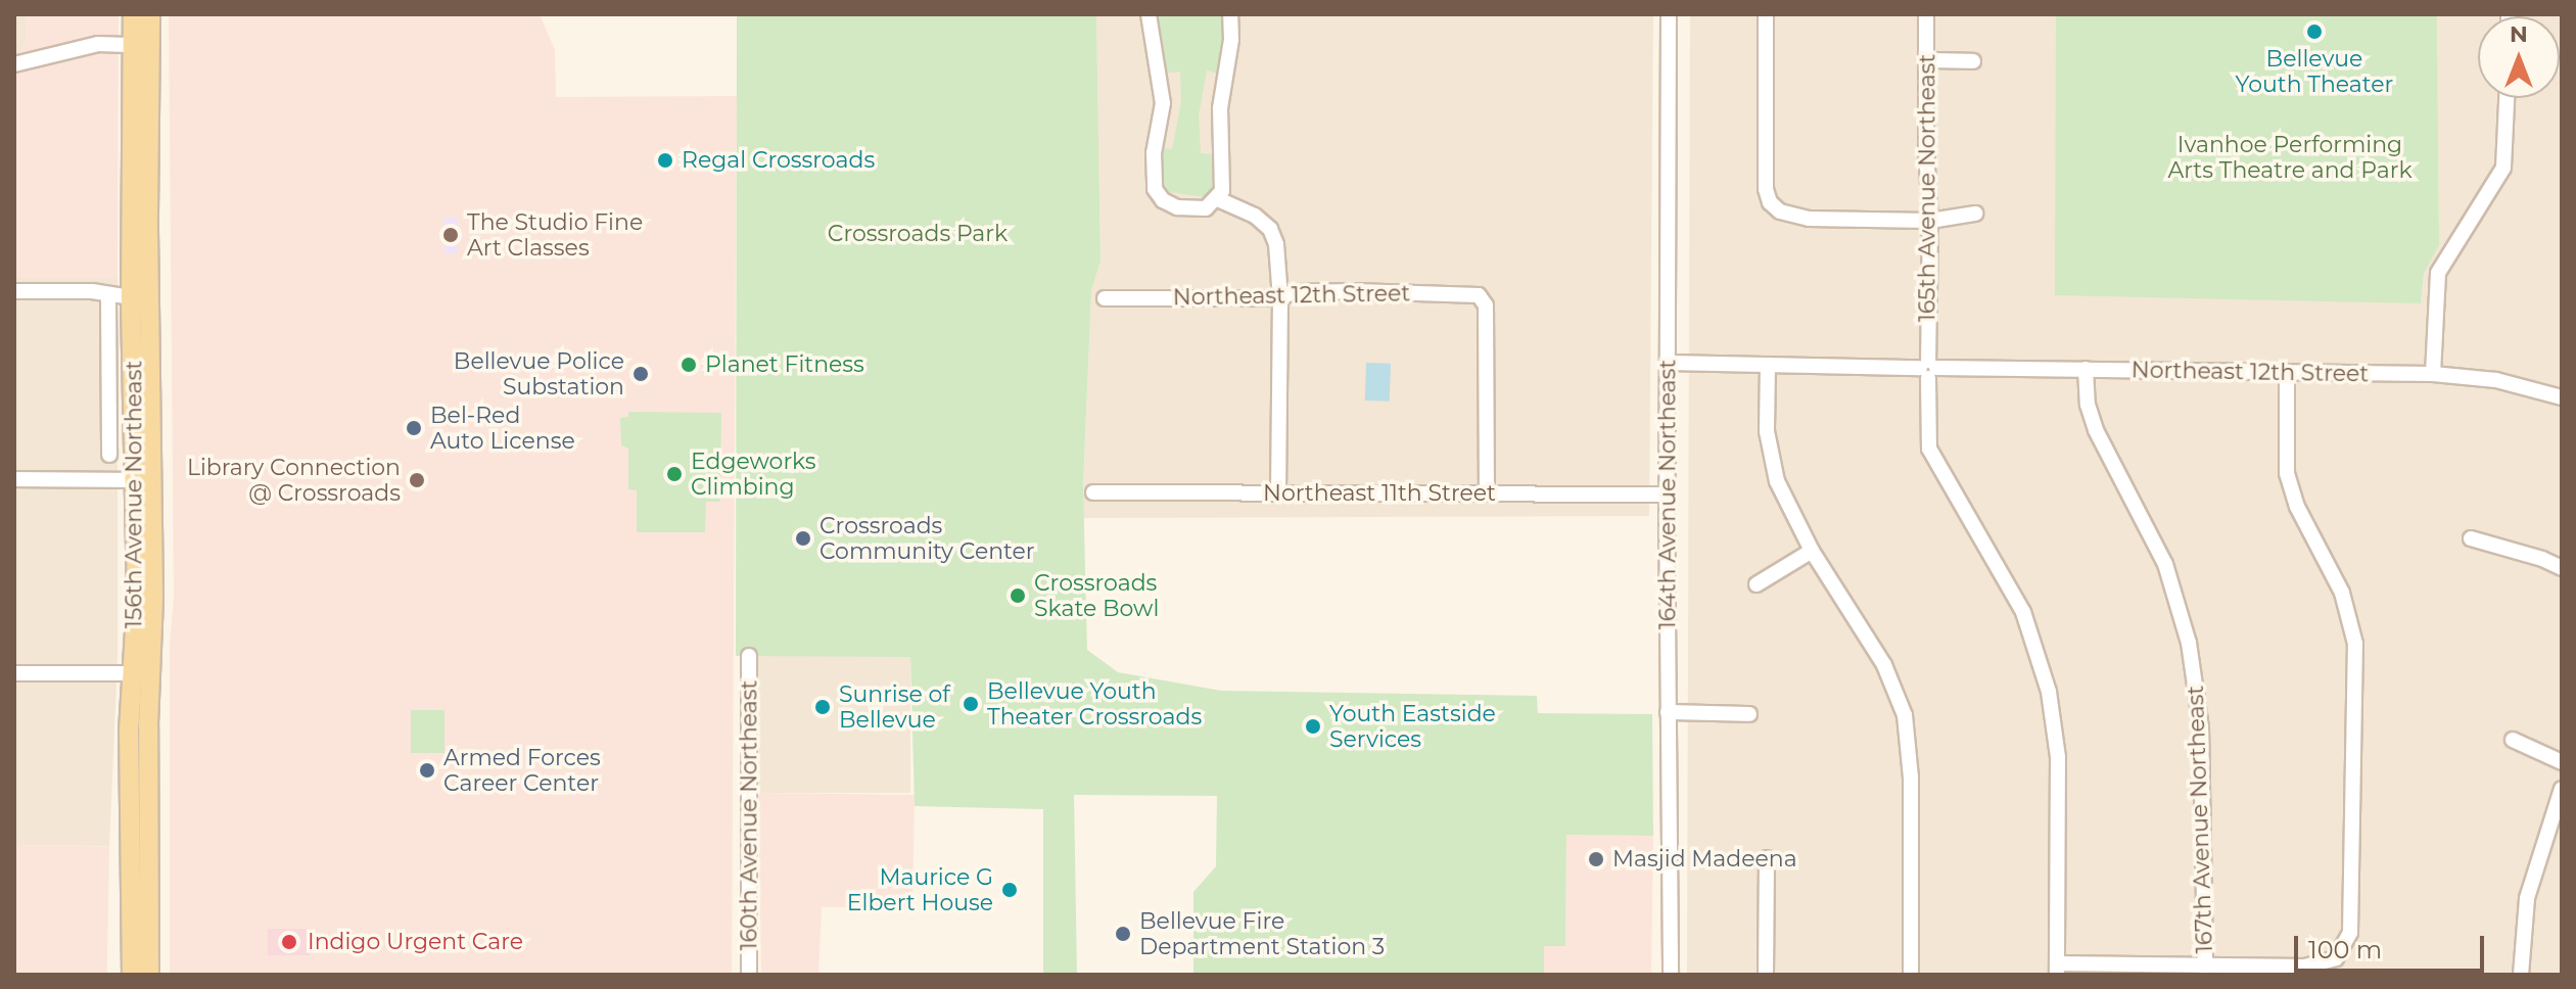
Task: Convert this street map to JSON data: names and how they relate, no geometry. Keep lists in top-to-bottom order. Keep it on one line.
{"streets":{"main road":["156th Avenue Northeast"],"street":["165th Avenue Northeast","Northeast 12th Street","Northeast 11th Street","164th Avenue Northeast","160th Avenue Northeast","167th Avenue Northeast"]},"crossings":[["165th Avenue Northeast","Northeast 12th Street"],["Northeast 12th Street","Northeast 11th Street"],["Northeast 12th Street","164th Avenue Northeast"],["Northeast 12th Street","167th Avenue Northeast"],["Northeast 11th Street","164th Avenue Northeast"]],"parks":["Ivanhoe Performing Arts Theatre and Park","Crossroads Park"],"places":["Bellevue Youth Theater","Regal Crossroads","The Studio Fine Art Classes","Planet Fitness","Bellevue Police Substation","Bel-Red Auto License","Edgeworks Climbing","Library Connection @ Crossroads","Crossroads Community Center","Crossroads Skate Bowl","Bellevue Youth Theater Crossroads","Sunrise of Bellevue","Youth Eastside Services","Armed Forces Career Center","Masjid Madeena","Maurice G Elbert House","Bellevue Fire Department Station 3","Indigo Urgent Care"],"scale_bar":"100 m","north":"top"}
